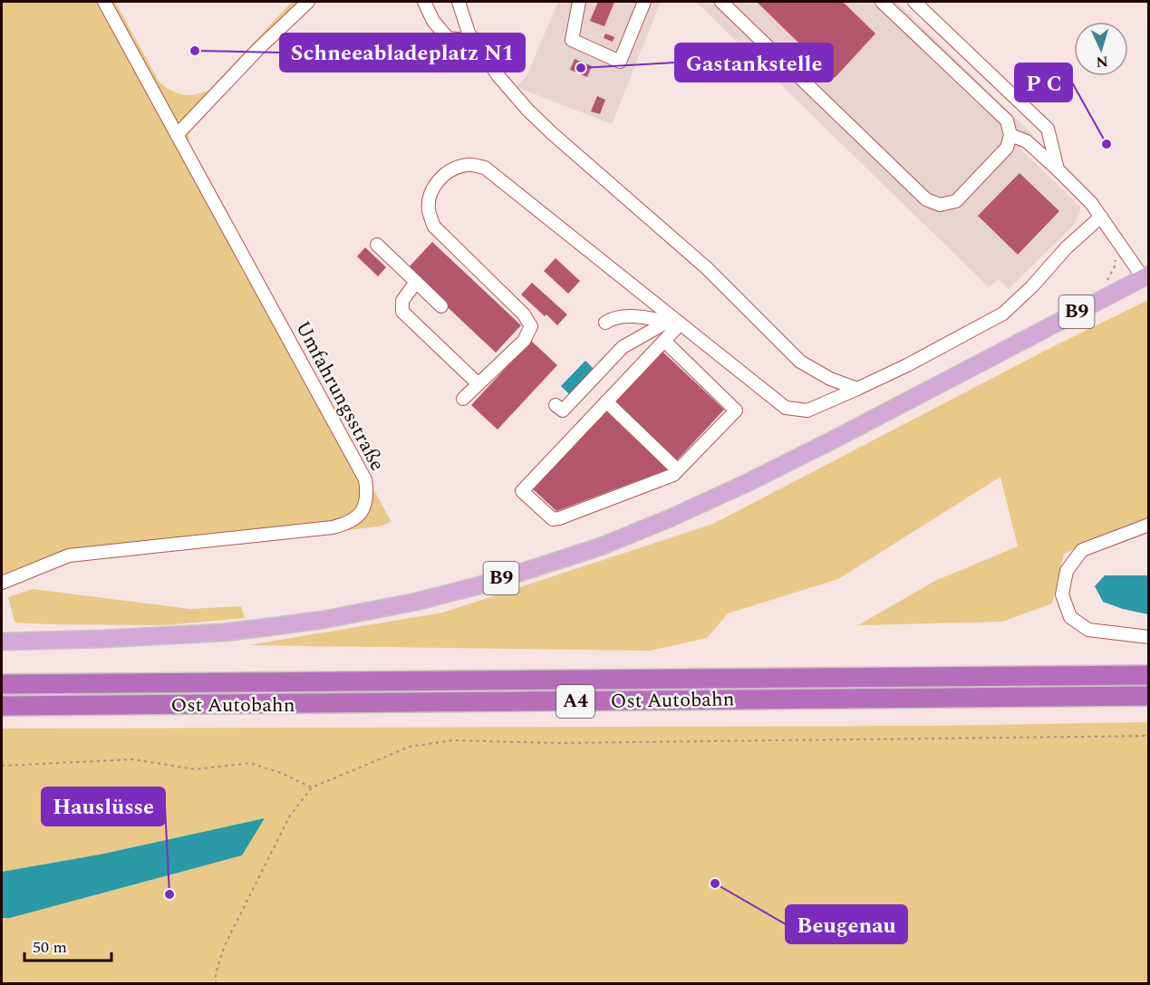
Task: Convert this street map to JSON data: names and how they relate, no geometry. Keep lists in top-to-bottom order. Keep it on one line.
{"streets":{"highway":["Ost Autobahn","A4"],"main road":["B9"],"street":["Umfahrungsstraße"]},"places":["Schneeabladeplatz N1","Gastankstelle","P C","Beugenau","Hauslüsse"],"scale_bar":"50 m","north":"bottom"}
